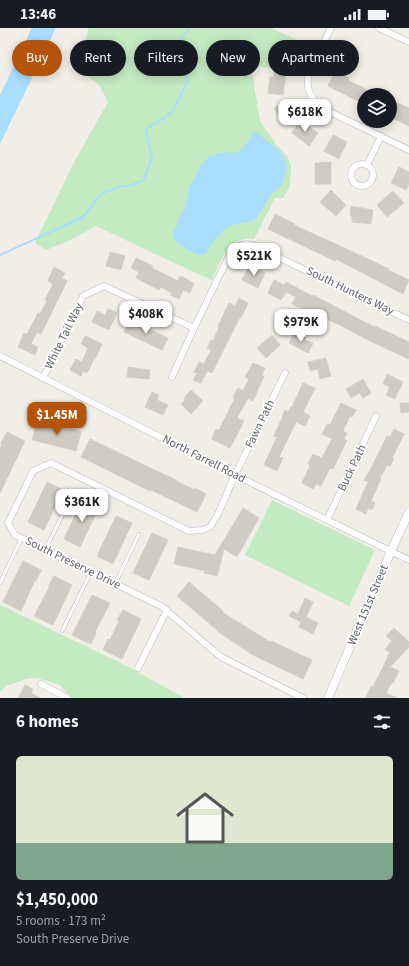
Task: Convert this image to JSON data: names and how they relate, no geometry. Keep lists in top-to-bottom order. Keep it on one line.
{"streets":{"street":["South Hunters Way","White Tail Way","Fawn Path","North Farrell Road","Buck Path","South Preserve Drive","West 151st Street"]},"crossings":[["South Hunters Way","White Tail Way"],["White Tail Way","North Farrell Road"],["Fawn Path","North Farrell Road"],["Fawn Path","South Preserve Drive"],["North Farrell Road","Buck Path"],["North Farrell Road","South Preserve Drive"],["North Farrell Road","West 151st Street"]],"page":{"status":"13:46","chip":["Buy","Rent","Filters","New","Apartment"],"price":["$618K","$521K","$408K","$979K","$1.45M","$361K"],"heading":"6 homes","list":[{"name":"$1,450,000","note":"5 rooms · 173 m² · South Preserve Drive"}]}}
